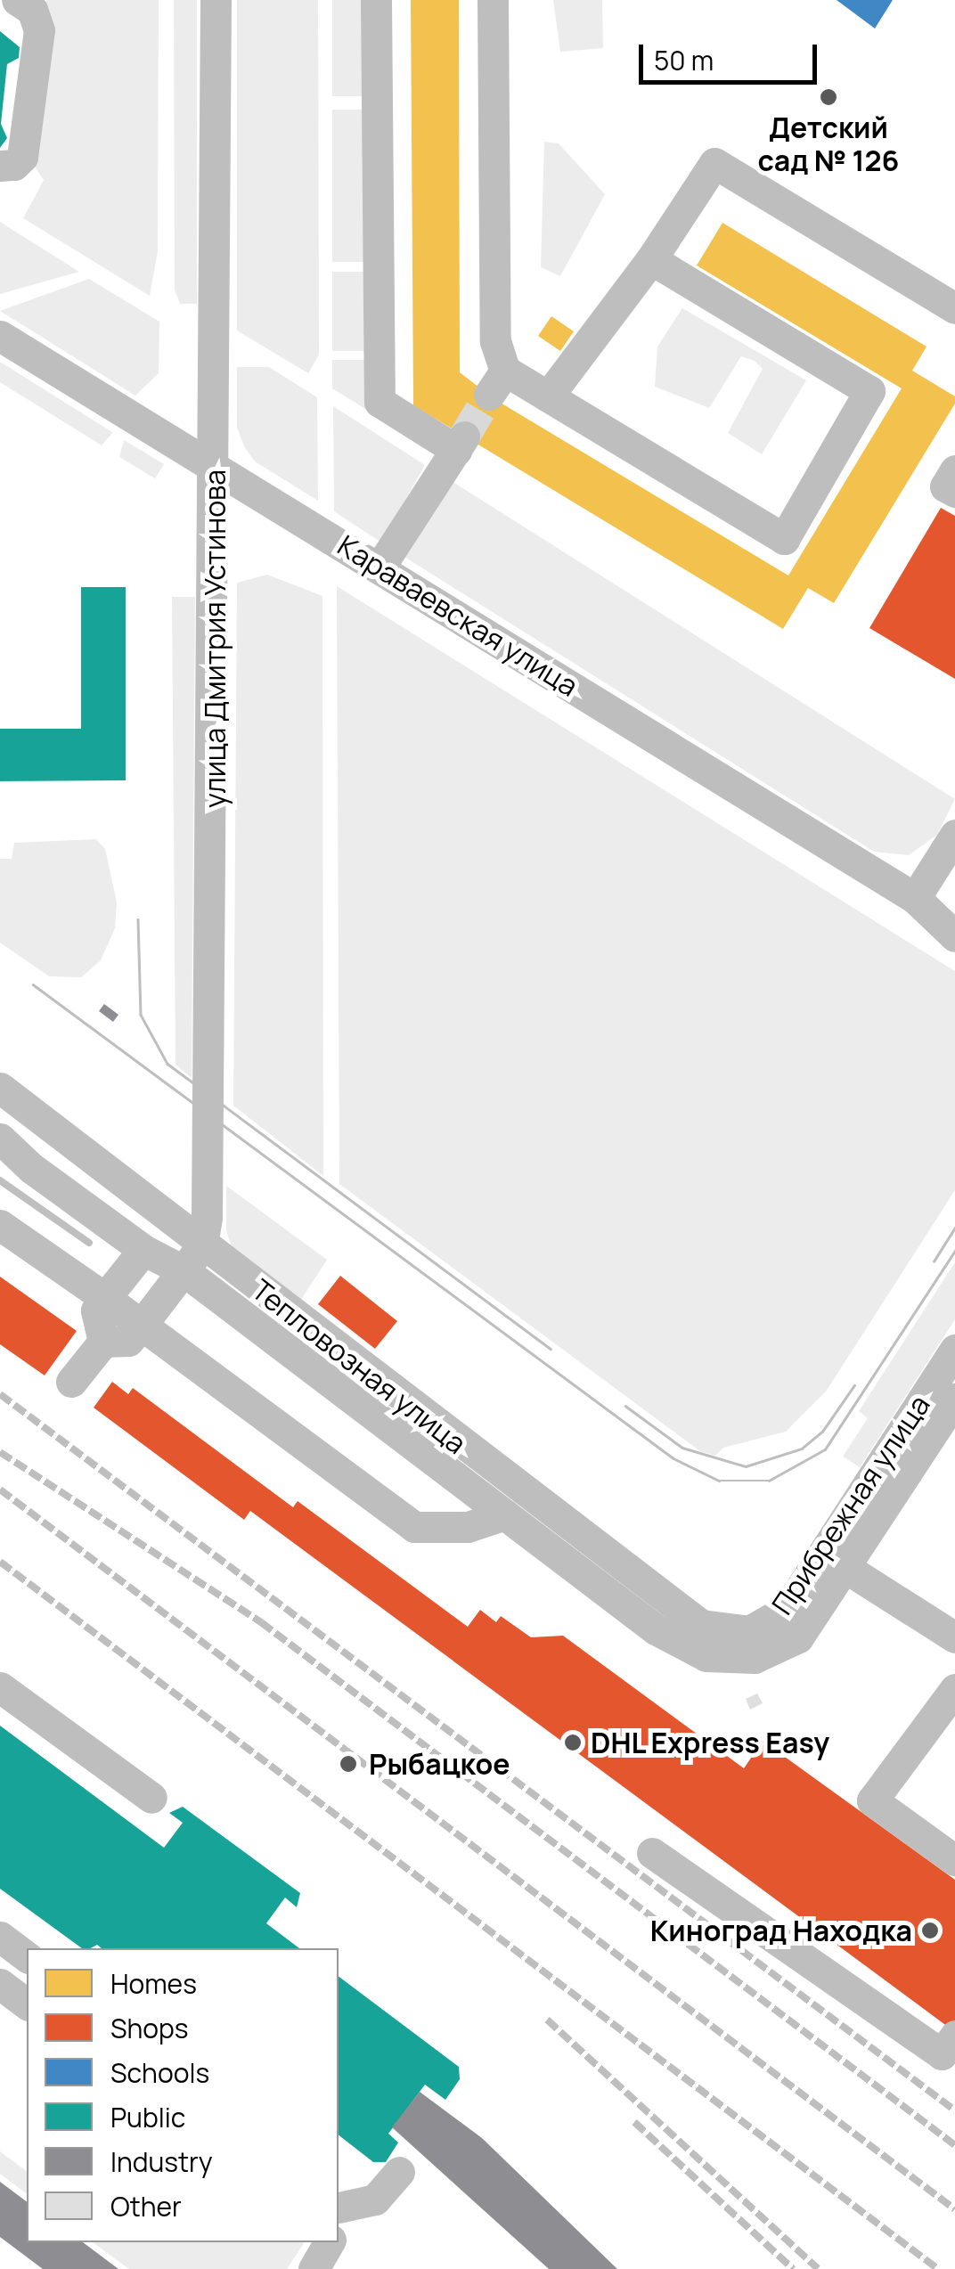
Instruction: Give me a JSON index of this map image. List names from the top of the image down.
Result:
{
  "streets": {
    "street": [
      "Караваевская улица",
      "улица Дмитрия Устинова",
      "Тепловозная улица",
      "Прибрежная улица"
    ]
  },
  "crossings": [
    ["Караваевская улица", "улица Дмитрия Устинова"],
    ["улица Дмитрия Устинова", "Тепловозная улица"],
    ["Тепловозная улица", "Прибрежная улица"]
  ],
  "places": [
    "Детский сад № 126",
    "DHL Express Easy",
    "Рыбацкое",
    "Киноград Находка"
  ],
  "legend": [
    "Homes",
    "Shops",
    "Schools",
    "Public",
    "Industry",
    "Other"
  ],
  "scale_bar": "50 m"
}
